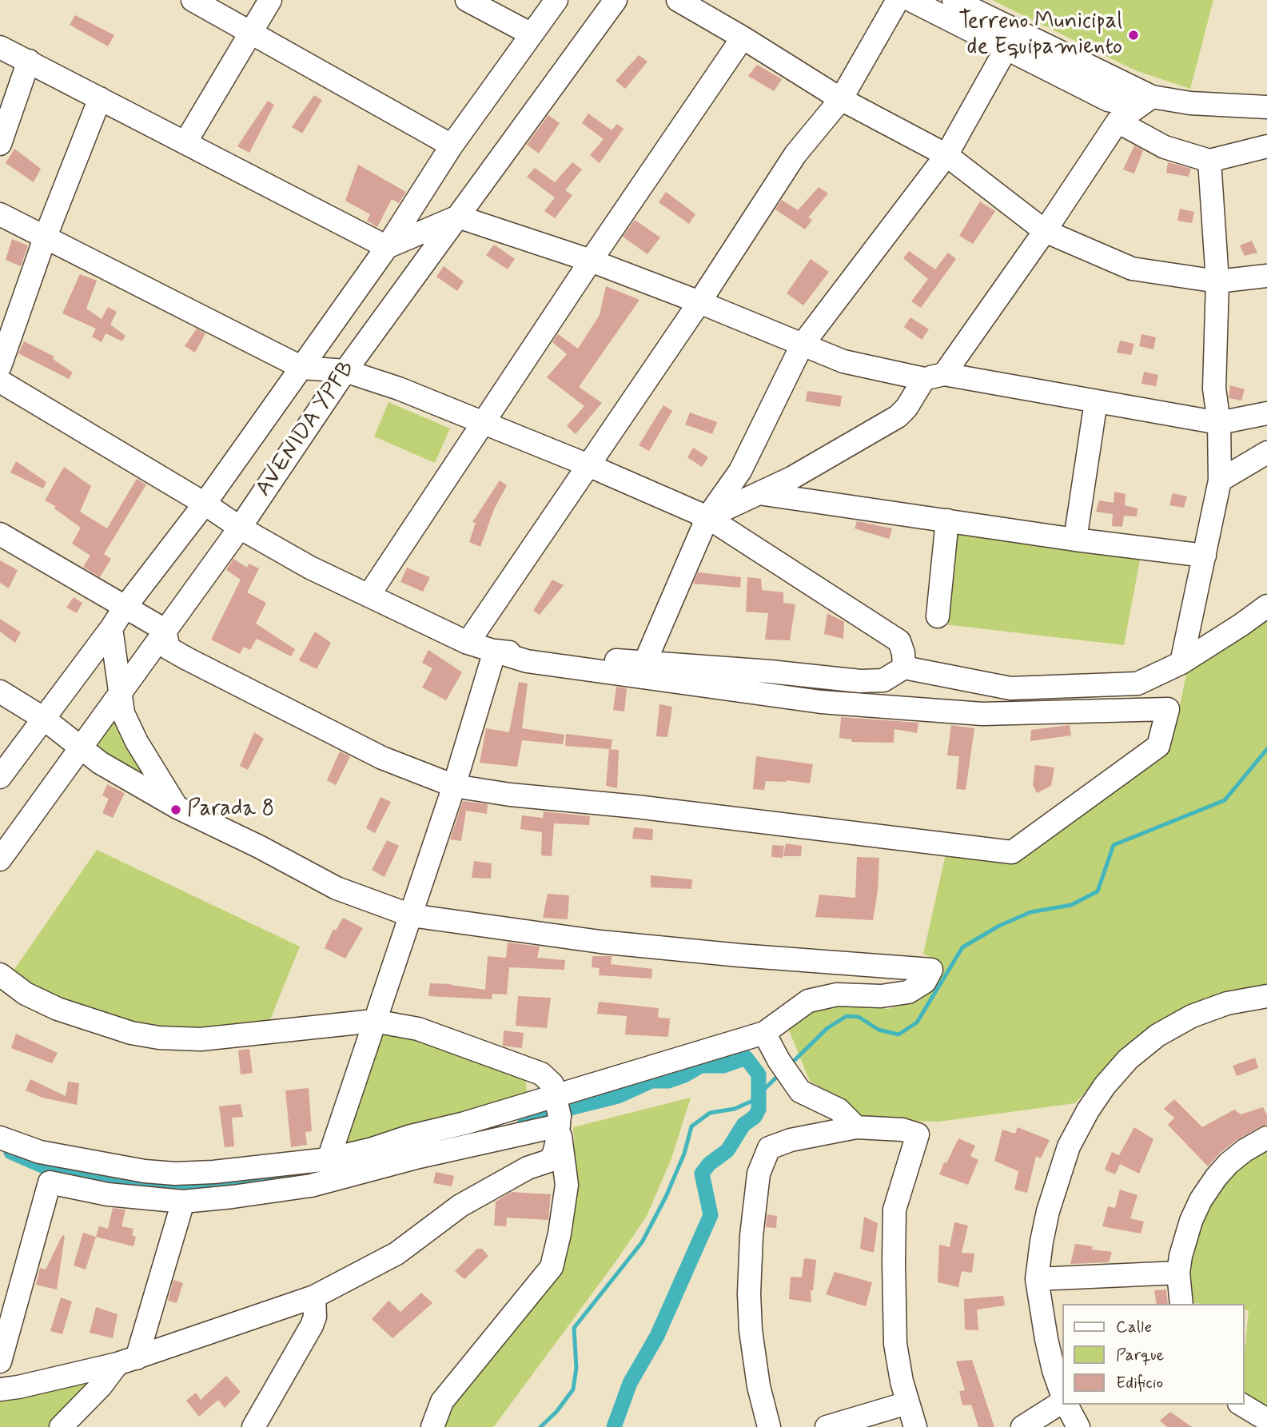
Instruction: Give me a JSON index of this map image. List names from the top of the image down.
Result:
{
  "streets": {
    "street": ["AVENIDA YPFB"]
  },
  "places": ["Terreno Municipal de Equipamiento", "Parada 8"],
  "legend": ["Calle", "Parque", "Edificio"]
}
